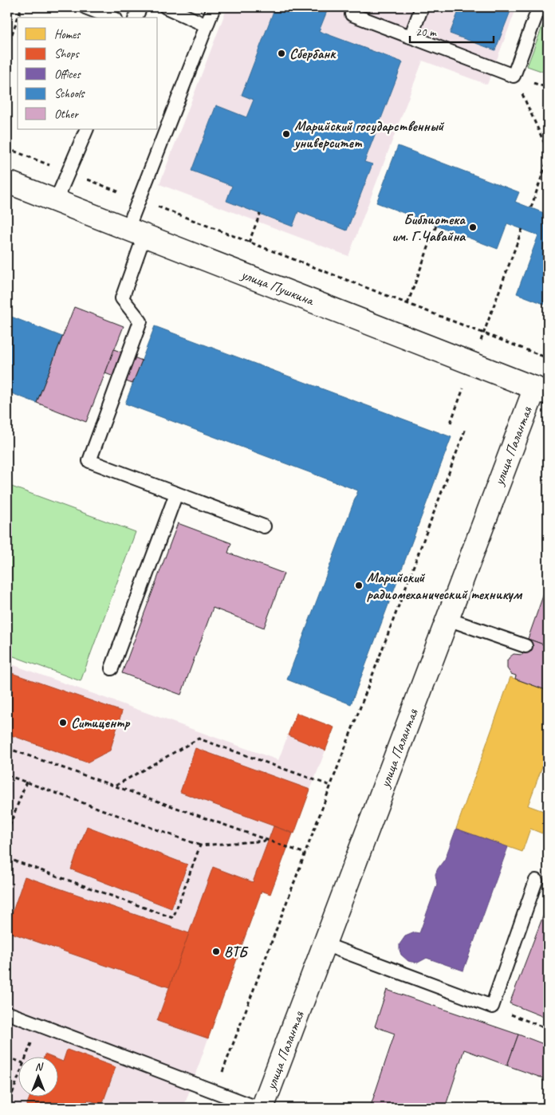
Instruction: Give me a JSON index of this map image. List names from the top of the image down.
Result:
{
  "streets": {
    "street": ["улица Пушкина", "улица Палантая"]
  },
  "crossings": [
    ["улица Пушкина", "улица Палантая"]
  ],
  "places": [
    "Сбербанк",
    "Марийский государственный университет",
    "Библиотека им. Г.Чавайна",
    "Марийский радиомеханический техникум",
    "Ситицентр",
    "ВТБ"
  ],
  "legend": [
    "Homes",
    "Shops",
    "Offices",
    "Schools",
    "Other"
  ],
  "scale_bar": "20 m",
  "north": "top"
}
